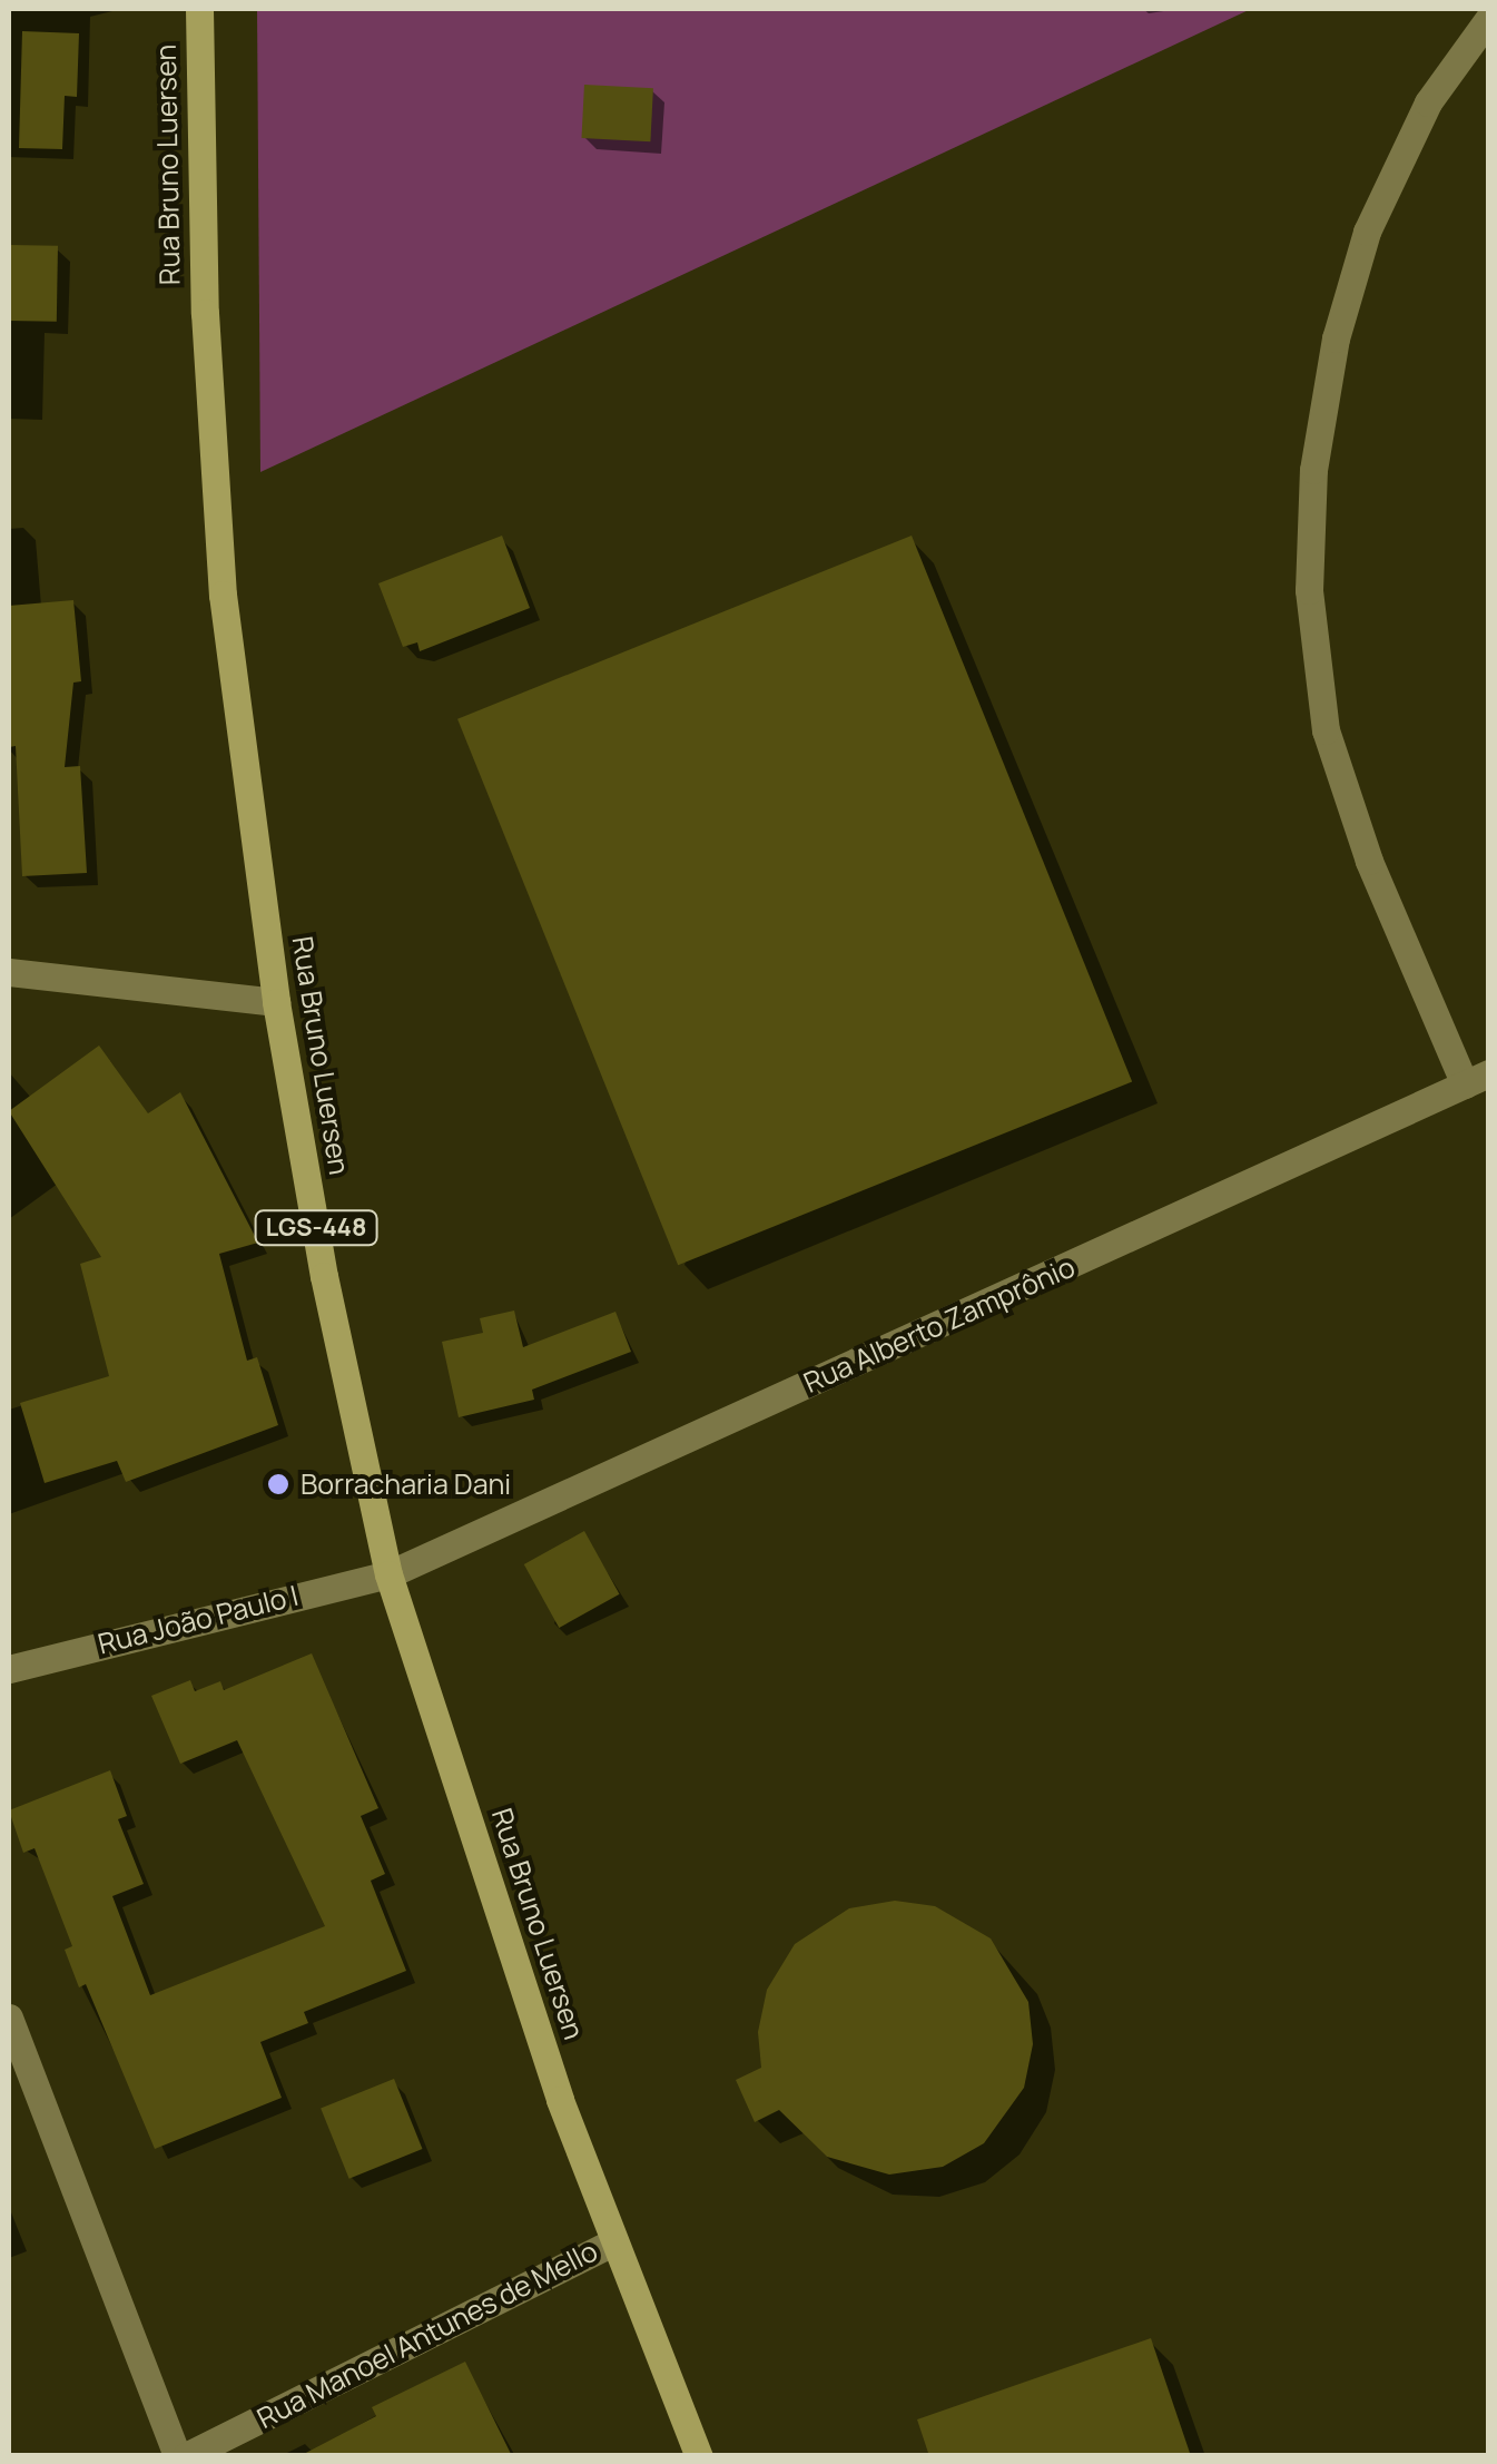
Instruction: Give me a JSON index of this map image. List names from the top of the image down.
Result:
{
  "streets": {
    "main road": ["Rua Bruno Luersen", "LGS-448"],
    "street": ["Rua Alberto Zamprônio", "Rua João Paulo I", "Rua Manoel Antunes de Mello"]
  },
  "crossings": [
    ["Rua Bruno Luersen", "Rua Alberto Zamprônio"],
    ["Rua Bruno Luersen", "Rua João Paulo I"],
    ["Rua Bruno Luersen", "Rua Manoel Antunes de Mello"],
    ["Rua Alberto Zamprônio", "Rua João Paulo I"]
  ],
  "places": ["Borracharia Dani"]
}
